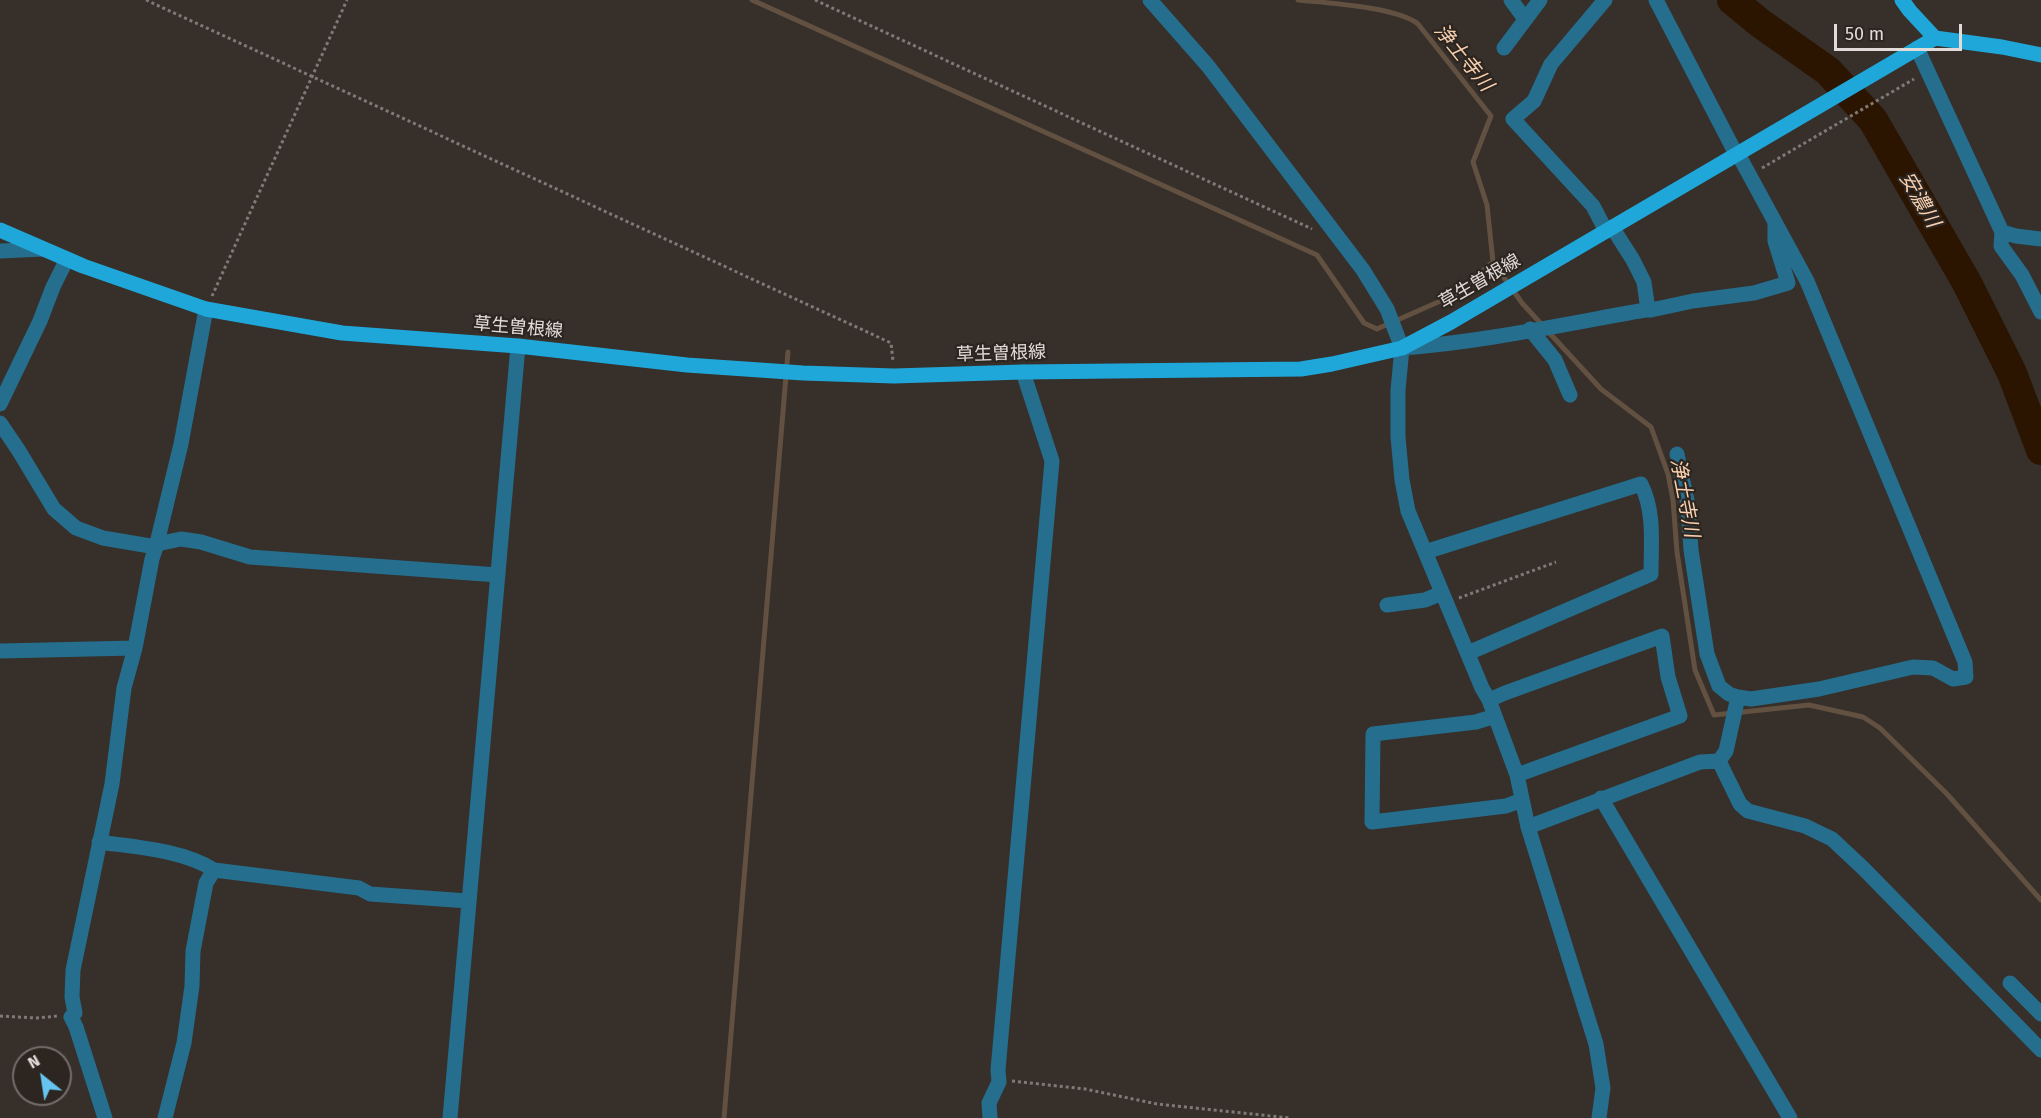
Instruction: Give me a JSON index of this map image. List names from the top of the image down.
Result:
{
  "streets": {
    "main road": ["草生曽根線"]
  },
  "water": ["浄土寺川", "安濃川"],
  "scale_bar": "50 m",
  "north": "top left"
}
